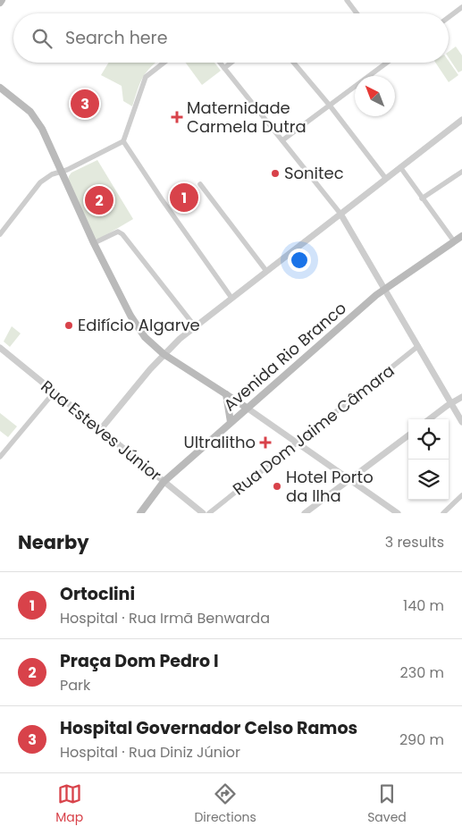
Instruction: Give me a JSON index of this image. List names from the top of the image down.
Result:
{
  "streets": {
    "main road": ["Avenida Rio Branco"],
    "street": ["Rua Dom Jaime Câmara", "Rua Esteves Júnior"]
  },
  "crossings": [
    ["Avenida Rio Branco", "Rua Esteves Júnior"]
  ],
  "places": {
    "health": ["Maternidade Carmela Dutra", "Ultralitho"],
    "other": ["Sonitec", "Edifício Algarve", "Hotel Porto da Ilha"]
  },
  "north": "top left",
  "page": {
    "search": "Search here",
    "pins": ["3", "1", "2"],
    "heading": ["Nearby", "3 results"],
    "list": [
      {
        "mark": "1",
        "name": "Ortoclini",
        "note": "Hospital · Rua Irmã Benwarda",
        "value": "140 m"
      },
      {
        "mark": "2",
        "name": "Praça Dom Pedro I",
        "note": "Park",
        "value": "230 m"
      },
      {
        "mark": "3",
        "name": "Hospital Governador Celso Ramos",
        "note": "Hospital · Rua Diniz Júnior",
        "value": "290 m"
      }
    ],
    "nav": ["Map", "Directions", "Saved"]
  }
}
